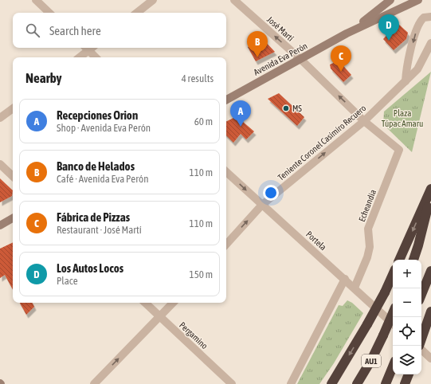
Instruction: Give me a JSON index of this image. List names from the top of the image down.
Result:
{
  "streets": {
    "highway": ["AU1"],
    "main road": ["Avenida Eva Perón"],
    "street": [
      "José Martí",
      "Teniente Coronel Casimiro Recuero",
      "Echeandia",
      "Portela",
      "Pergamino"
    ]
  },
  "crossings": [
    ["José Martí", "Avenida Eva Perón"],
    ["José Martí", "Teniente Coronel Casimiro Recuero"],
    ["José Martí", "Echeandia"],
    ["Teniente Coronel Casimiro Recuero", "Portela"],
    ["Echeandia", "Portela"]
  ],
  "one_way": ["José Martí", "Teniente Coronel Casimiro Recuero"],
  "parks": ["Plaza Túpac Amaru"],
  "places": ["MS"],
  "page": {
    "search": "Search here",
    "pins": [
      "D",
      "B",
      "C",
      "A"
    ],
    "heading": ["Nearby", "4 results"],
    "list": [
      {
        "mark": "A",
        "name": "Recepciones Orion",
        "note": "Shop · Avenida Eva Perón",
        "value": "60 m"
      },
      {
        "mark": "B",
        "name": "Banco de Helados",
        "note": "Café · Avenida Eva Perón",
        "value": "110 m"
      },
      {
        "mark": "C",
        "name": "Fábrica de Pizzas",
        "note": "Restaurant · José Martí",
        "value": "110 m"
      },
      {
        "mark": "D",
        "name": "Los Autos Locos",
        "note": "Place",
        "value": "150 m"
      }
    ],
    "map_buttons": ["+", "−"]
  }
}
